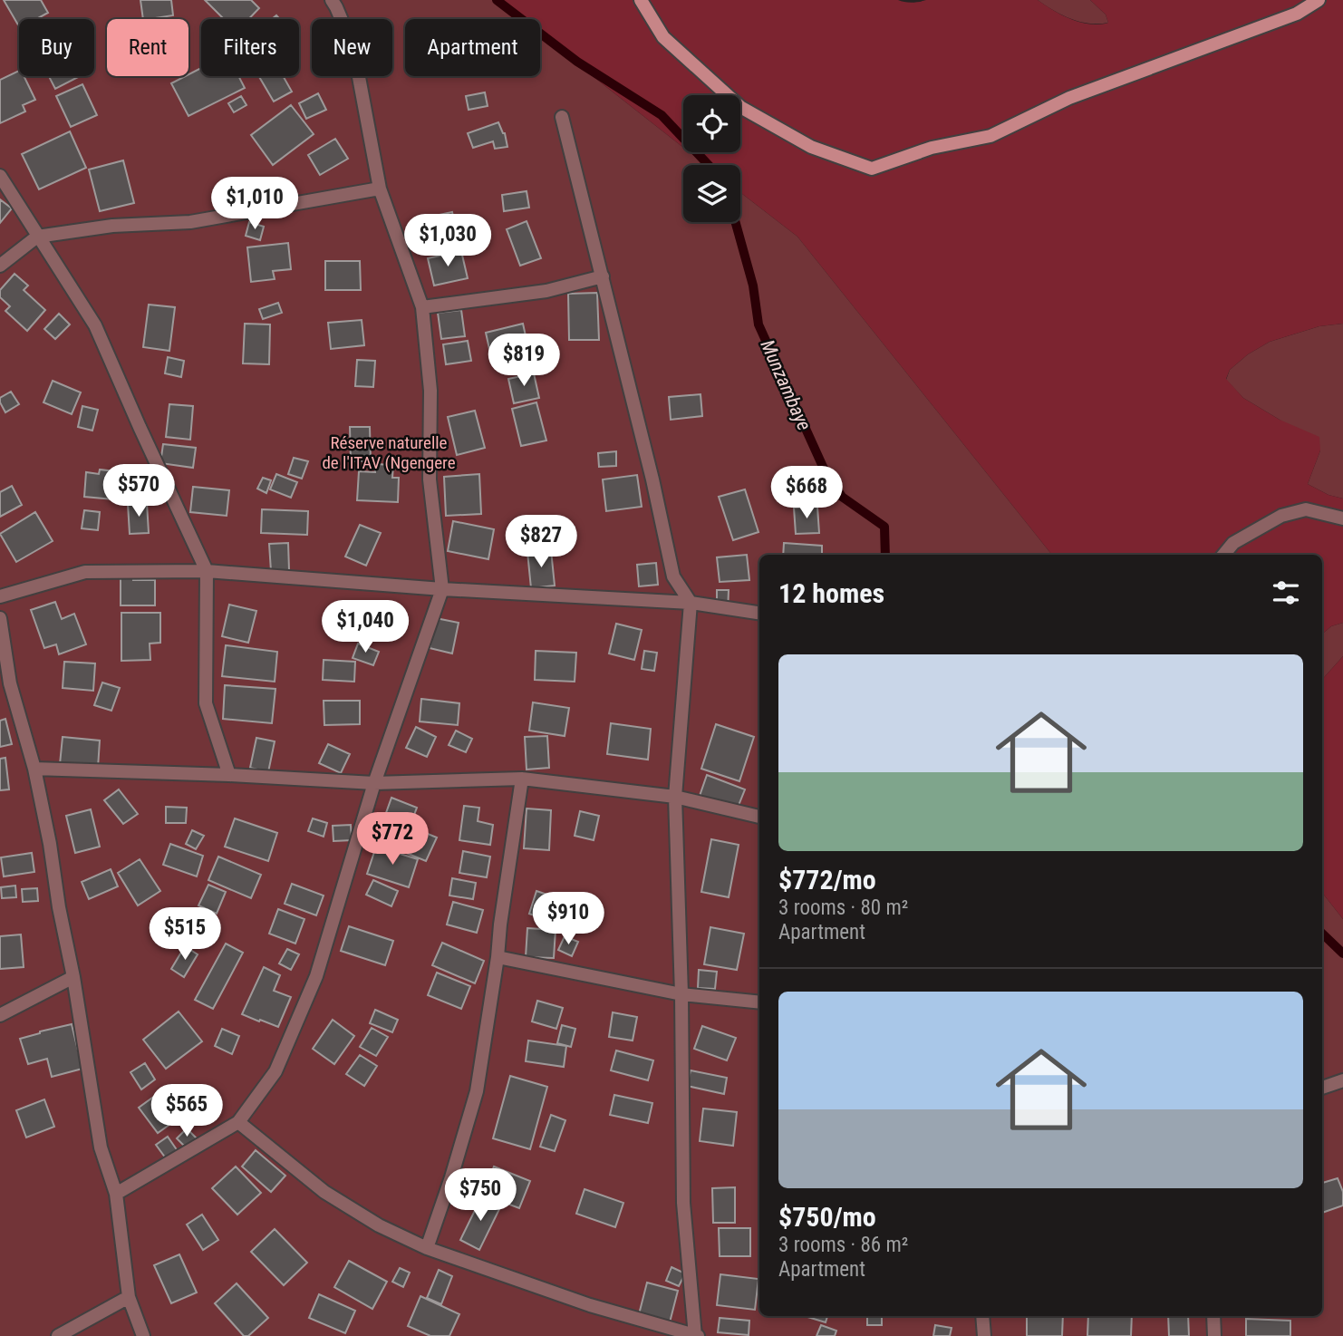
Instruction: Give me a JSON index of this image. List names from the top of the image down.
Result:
{
  "water": ["Munzambaye"],
  "parks": ["Réserve naturelle de l'ITAV (Ngengere"],
  "page": {
    "chip": [
      "Buy",
      "Rent",
      "Filters",
      "New",
      "Apartment"
    ],
    "price": [
      "$1,010",
      "$1,030",
      "$819",
      "$570",
      "$668",
      "$827",
      "$1,040",
      "$772",
      "$910",
      "$515",
      "$565",
      "$750"
    ],
    "heading": "12 homes",
    "list": [
      {
        "name": "$772/mo",
        "note": "3 rooms · 80 m² · Apartment"
      },
      {
        "name": "$750/mo",
        "note": "3 rooms · 86 m² · Apartment"
      }
    ]
  }
}
